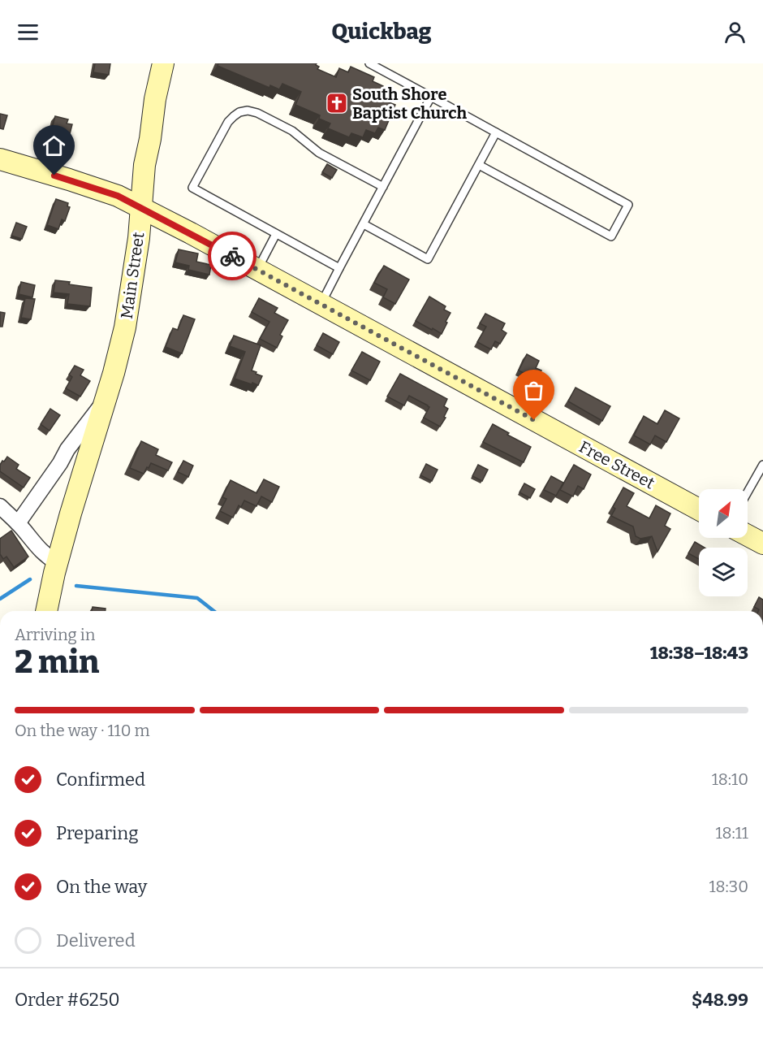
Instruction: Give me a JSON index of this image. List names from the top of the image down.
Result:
{
  "streets": {
    "main road": ["Main Street", "Free Street"]
  },
  "crossings": [
    ["Main Street", "Free Street"]
  ],
  "places": {
    "church": ["South Shore Baptist Church"]
  },
  "north": "top right",
  "page": {
    "header": "Quickbag",
    "heading": ["2 min", "Arriving in", "18:38–18:43"],
    "panel": ["Order #6250", "$48.99"],
    "bar": "On the way · 110 m",
    "list": [
      ["Confirmed", "18:10"],
      ["Preparing", "18:11"],
      ["On the way", "18:30"],
      "Delivered"
    ]
  }
}
